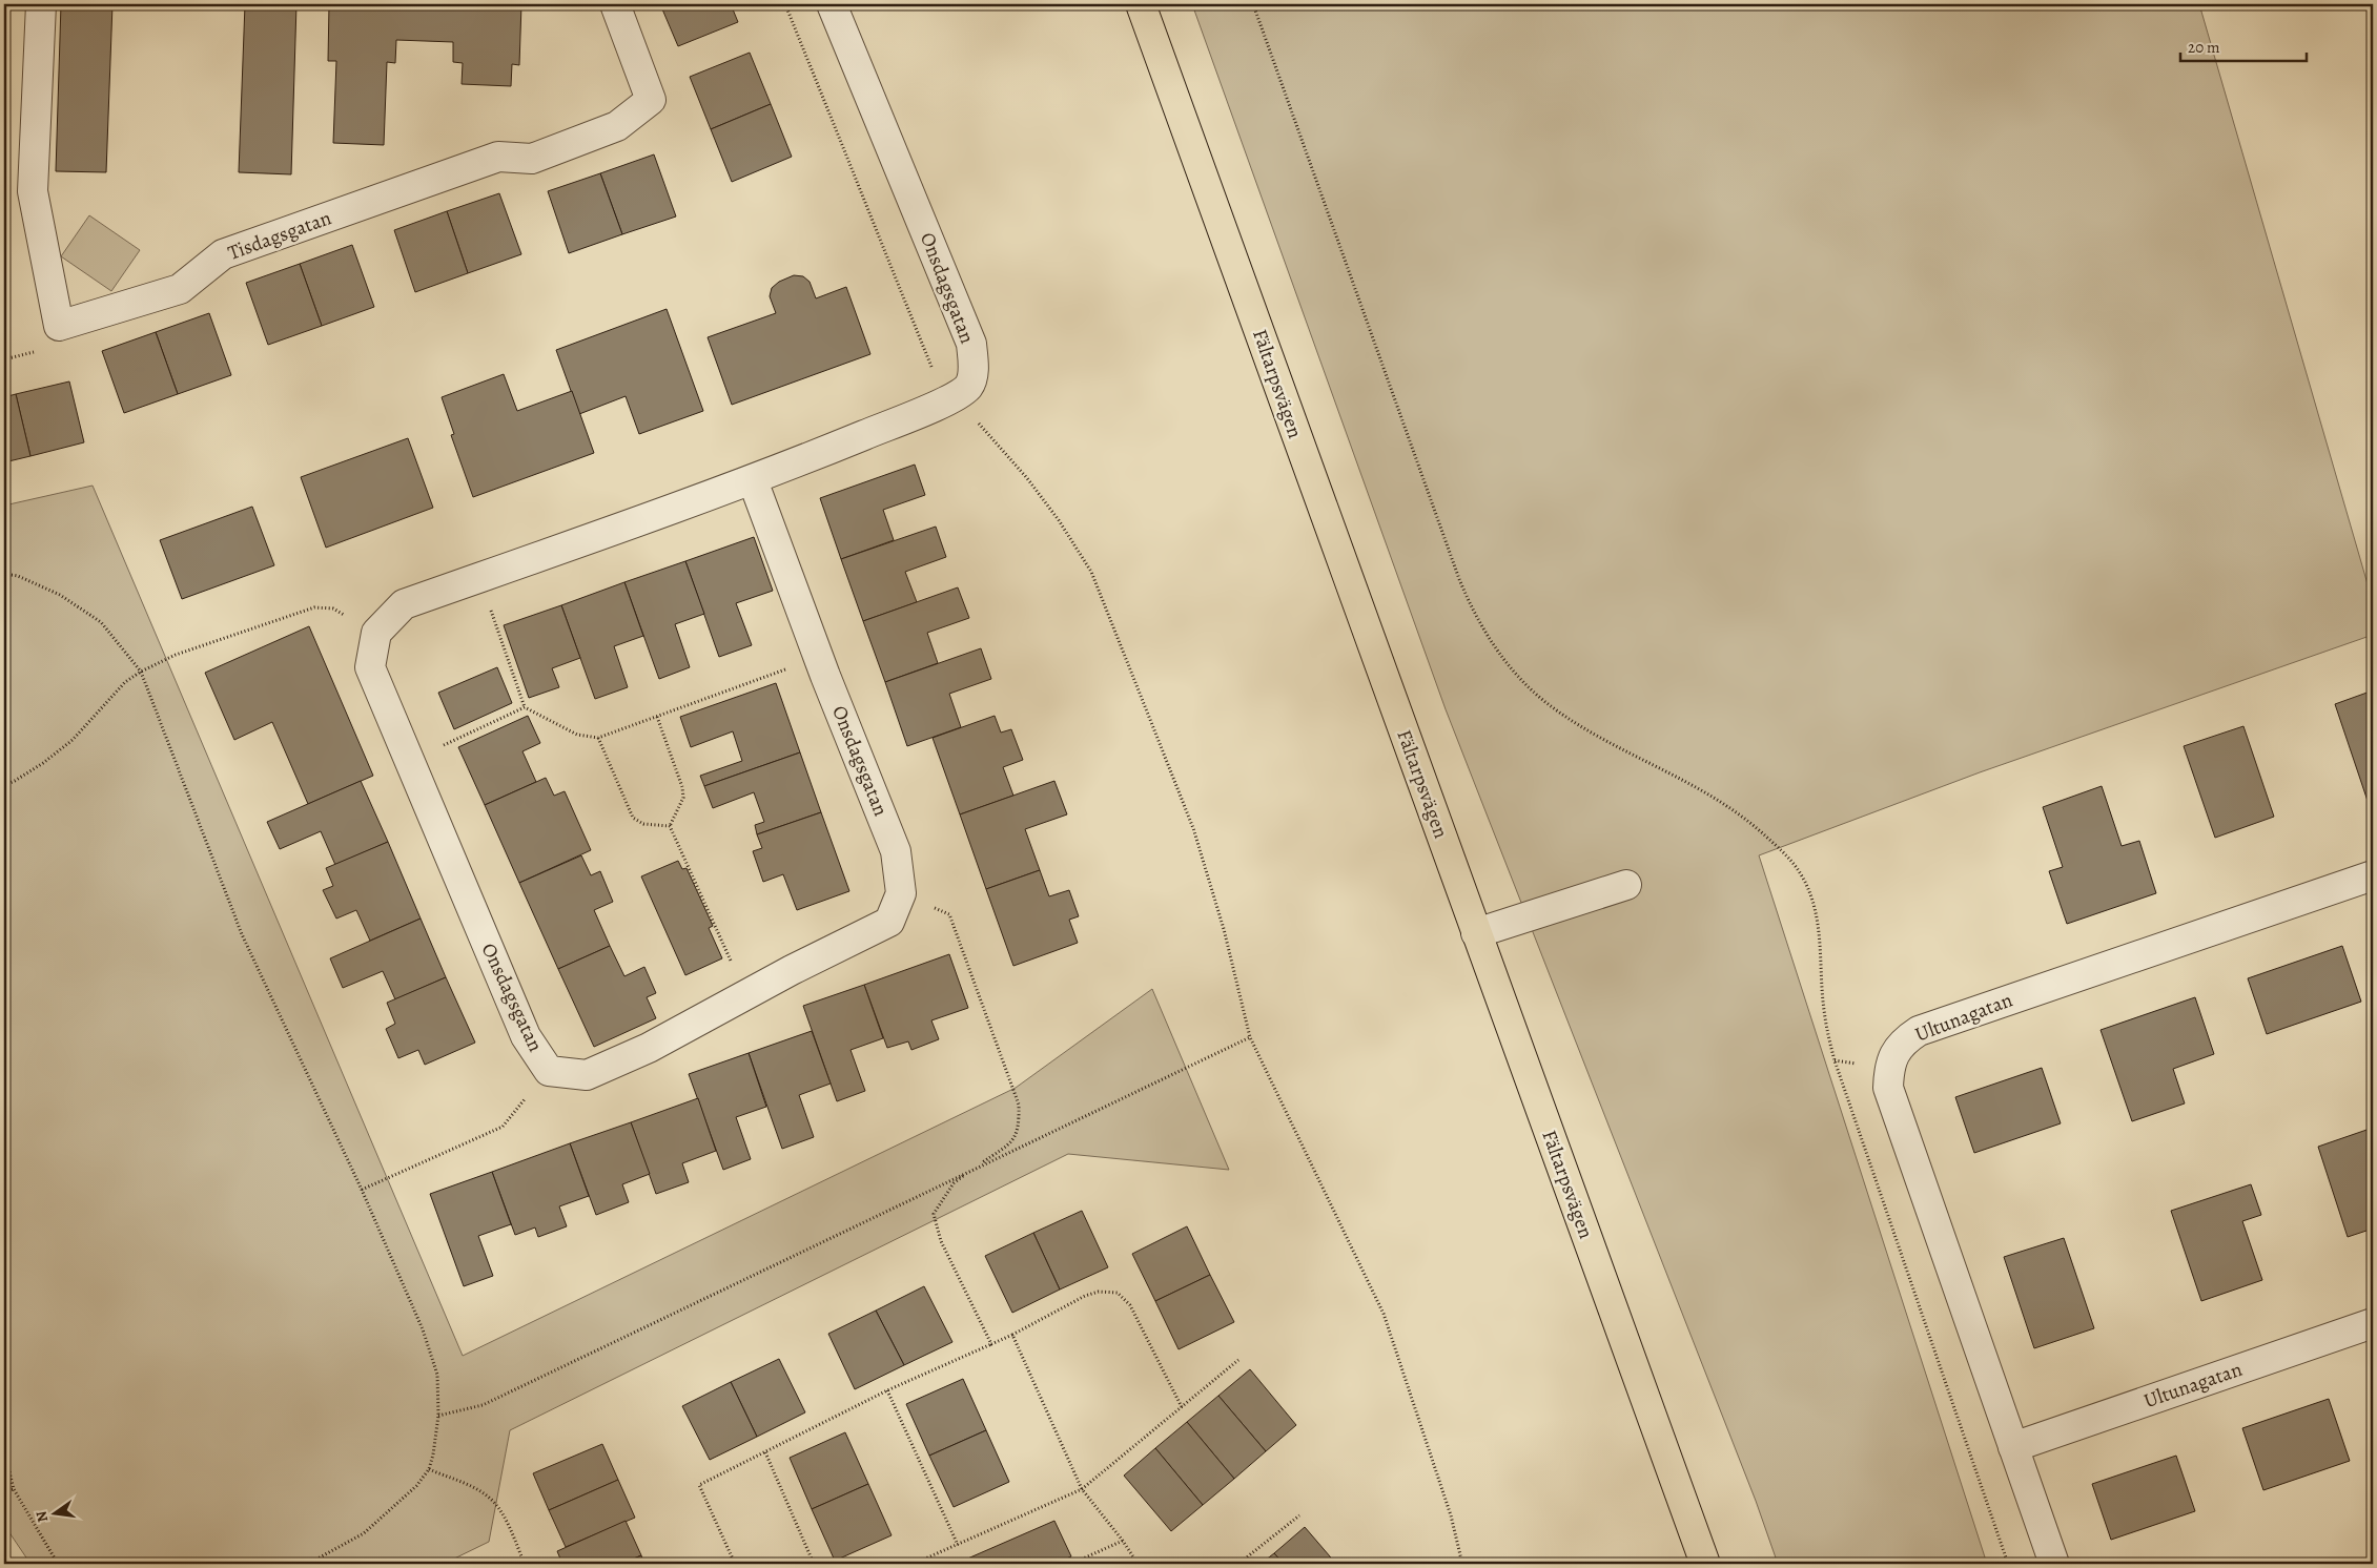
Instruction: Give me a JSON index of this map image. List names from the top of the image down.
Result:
{
  "streets": {
    "main road": ["Fältarpsvägen"],
    "street": ["Tisdagsgatan", "Onsdagsgatan", "Ultunagatan"]
  },
  "scale_bar": "20 m",
  "north": "left"
}
